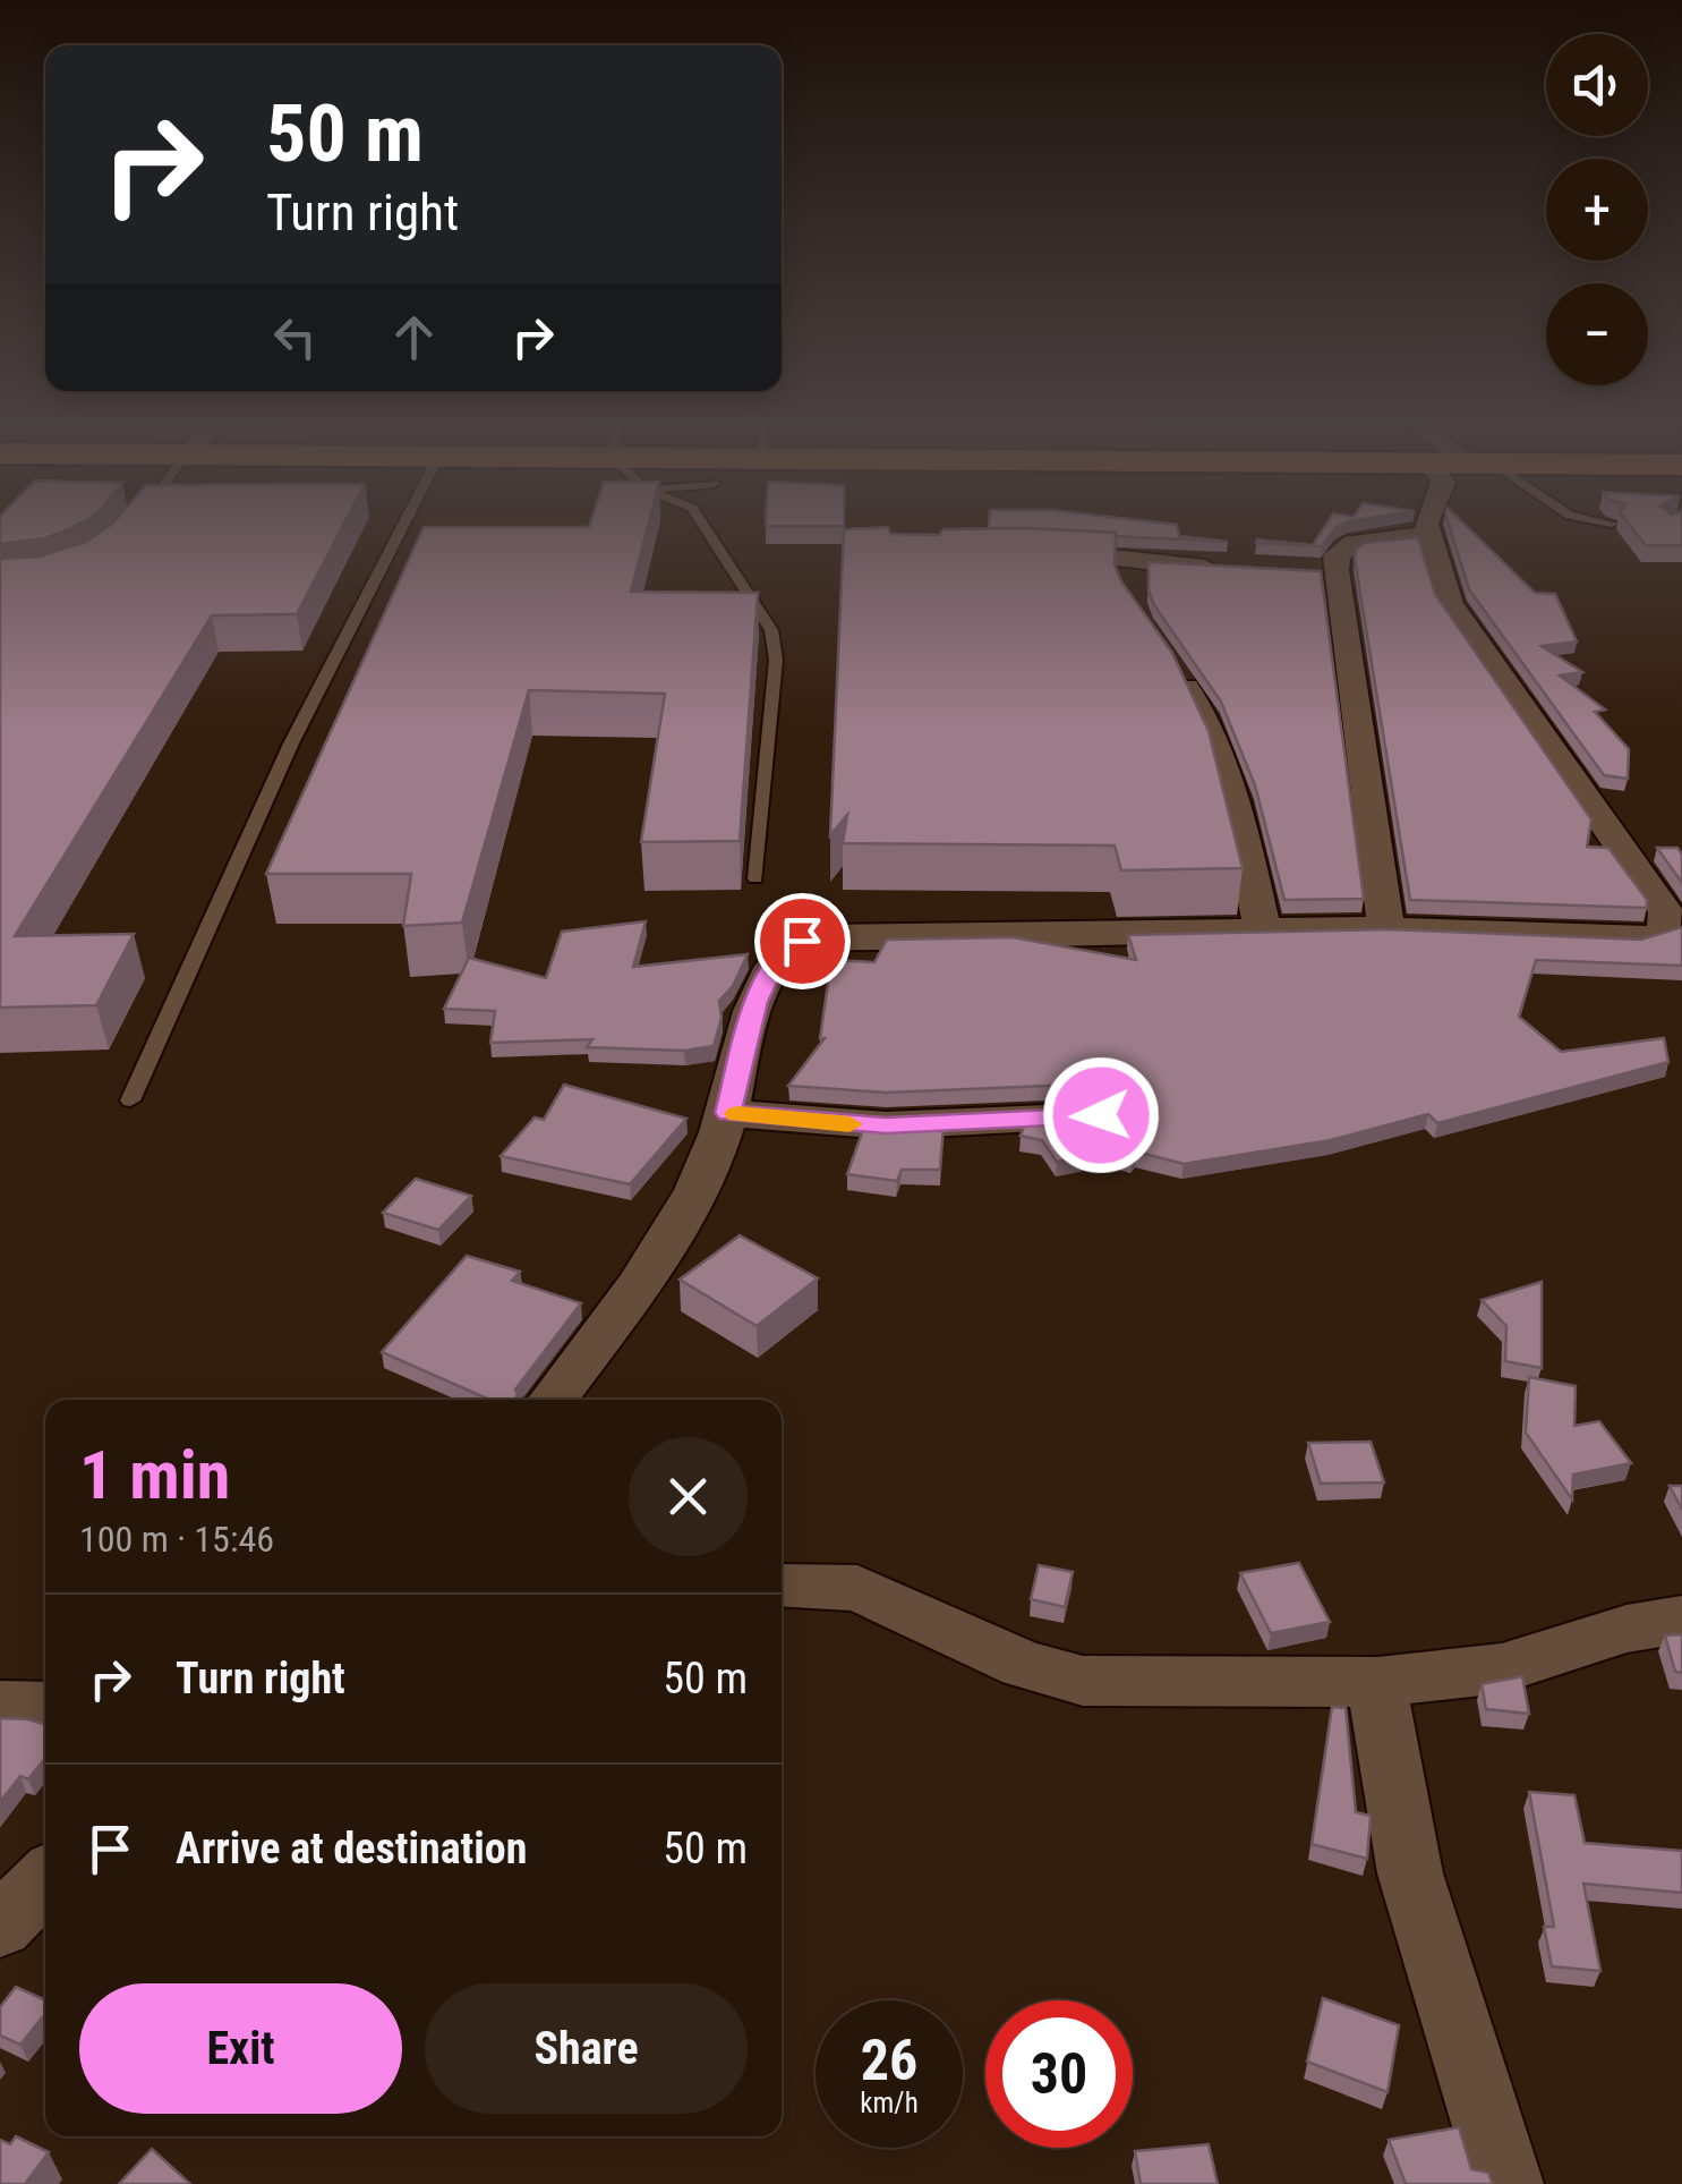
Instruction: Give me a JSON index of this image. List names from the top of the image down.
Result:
{
  "page": {
    "map_buttons": ["+", "−"],
    "turn": ["50 m", "Turn right"],
    "heading": ["1 min", "100 m · 15:46"],
    "list": [
      {
        "name": "Turn right",
        "value": "50 m"
      },
      {
        "name": "Arrive at destination",
        "value": "50 m"
      }
    ],
    "buttons": ["Exit", "Share"],
    "speed": "26 km/h",
    "limit": "30"
  }
}
